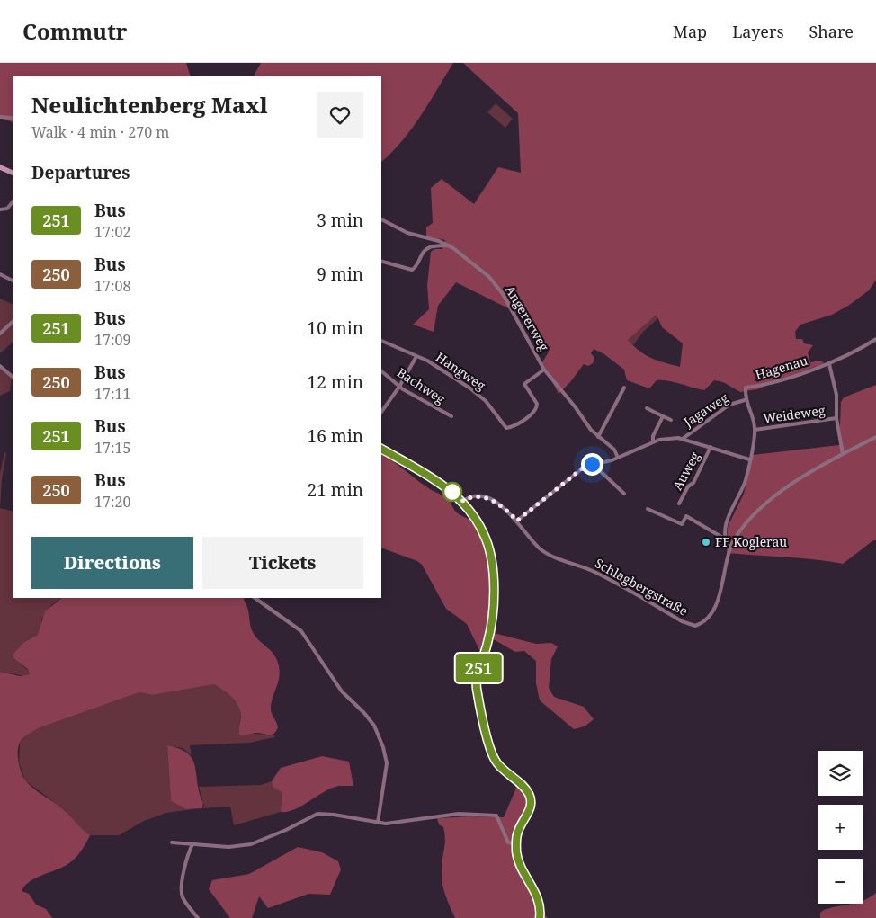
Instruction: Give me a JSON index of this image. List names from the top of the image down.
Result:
{
  "streets": {
    "street": [
      "Angererweg",
      "Hagenau",
      "Hangweg",
      "Bachweg",
      "Jagaweg",
      "Weideweg",
      "Auweg",
      "Schlagbergstraße"
    ]
  },
  "crossings": [
    ["Angererweg", "Hangweg"],
    ["Angererweg", "Jagaweg"],
    ["Hagenau", "Jagaweg"],
    ["Hagenau", "Weideweg"],
    ["Jagaweg", "Auweg"],
    ["Weideweg", "Schlagbergstraße"]
  ],
  "places": ["FF Koglerau"],
  "lines": ["bus line 251"],
  "page": {
    "header": "Commutr",
    "nav": ["Map", "Layers", "Share"],
    "on_map": "251",
    "heading": [
      ["Neulichtenberg Maxl", "Walk · 4 min · 270 m"],
      "Departures"
    ],
    "list": [
      {
        "mark": "251",
        "name": "Bus",
        "note": "17:02",
        "value": "3 min"
      },
      {
        "mark": "250",
        "name": "Bus",
        "note": "17:08",
        "value": "9 min"
      },
      {
        "mark": "251",
        "name": "Bus",
        "note": "17:09",
        "value": "10 min"
      },
      {
        "mark": "250",
        "name": "Bus",
        "note": "17:11",
        "value": "12 min"
      },
      {
        "mark": "251",
        "name": "Bus",
        "note": "17:15",
        "value": "16 min"
      },
      {
        "mark": "250",
        "name": "Bus",
        "note": "17:20",
        "value": "21 min"
      }
    ],
    "buttons": ["Directions", "Tickets"],
    "map_buttons": ["+", "−"]
  }
}
